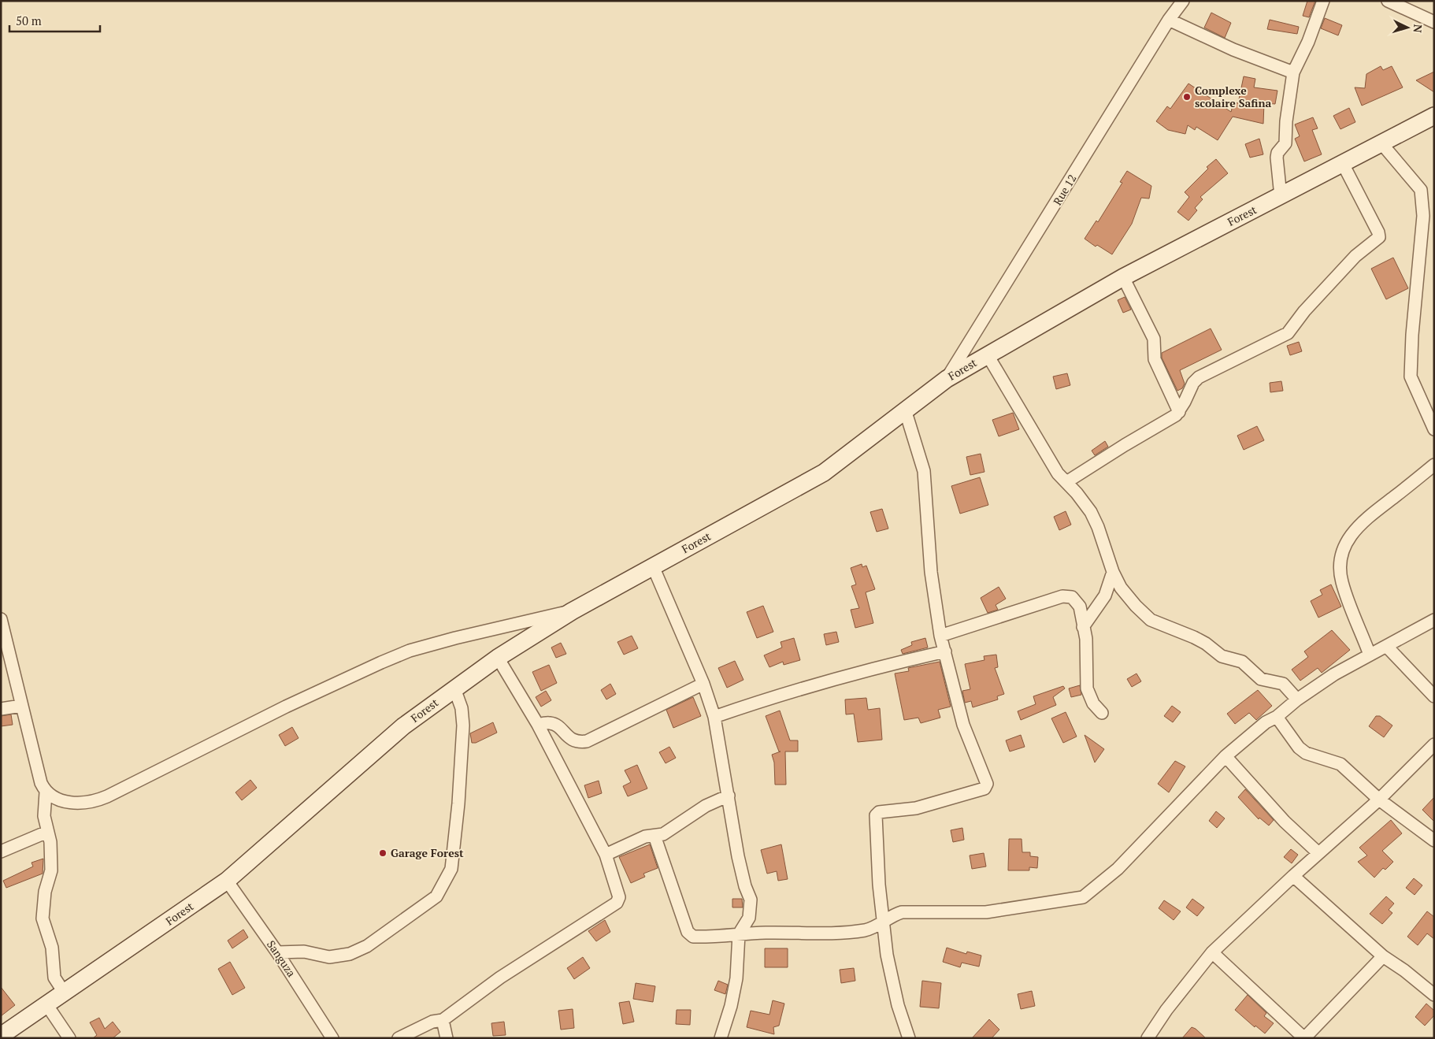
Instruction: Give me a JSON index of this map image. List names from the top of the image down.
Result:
{
  "streets": {
    "street": ["Rue 12", "Forest", "Sanguza"]
  },
  "crossings": [
    ["Rue 12", "Forest"],
    ["Forest", "Sanguza"]
  ],
  "places": ["Complexe scolaire Safina", "Garage Forest"],
  "scale_bar": "50 m",
  "north": "right"
}
